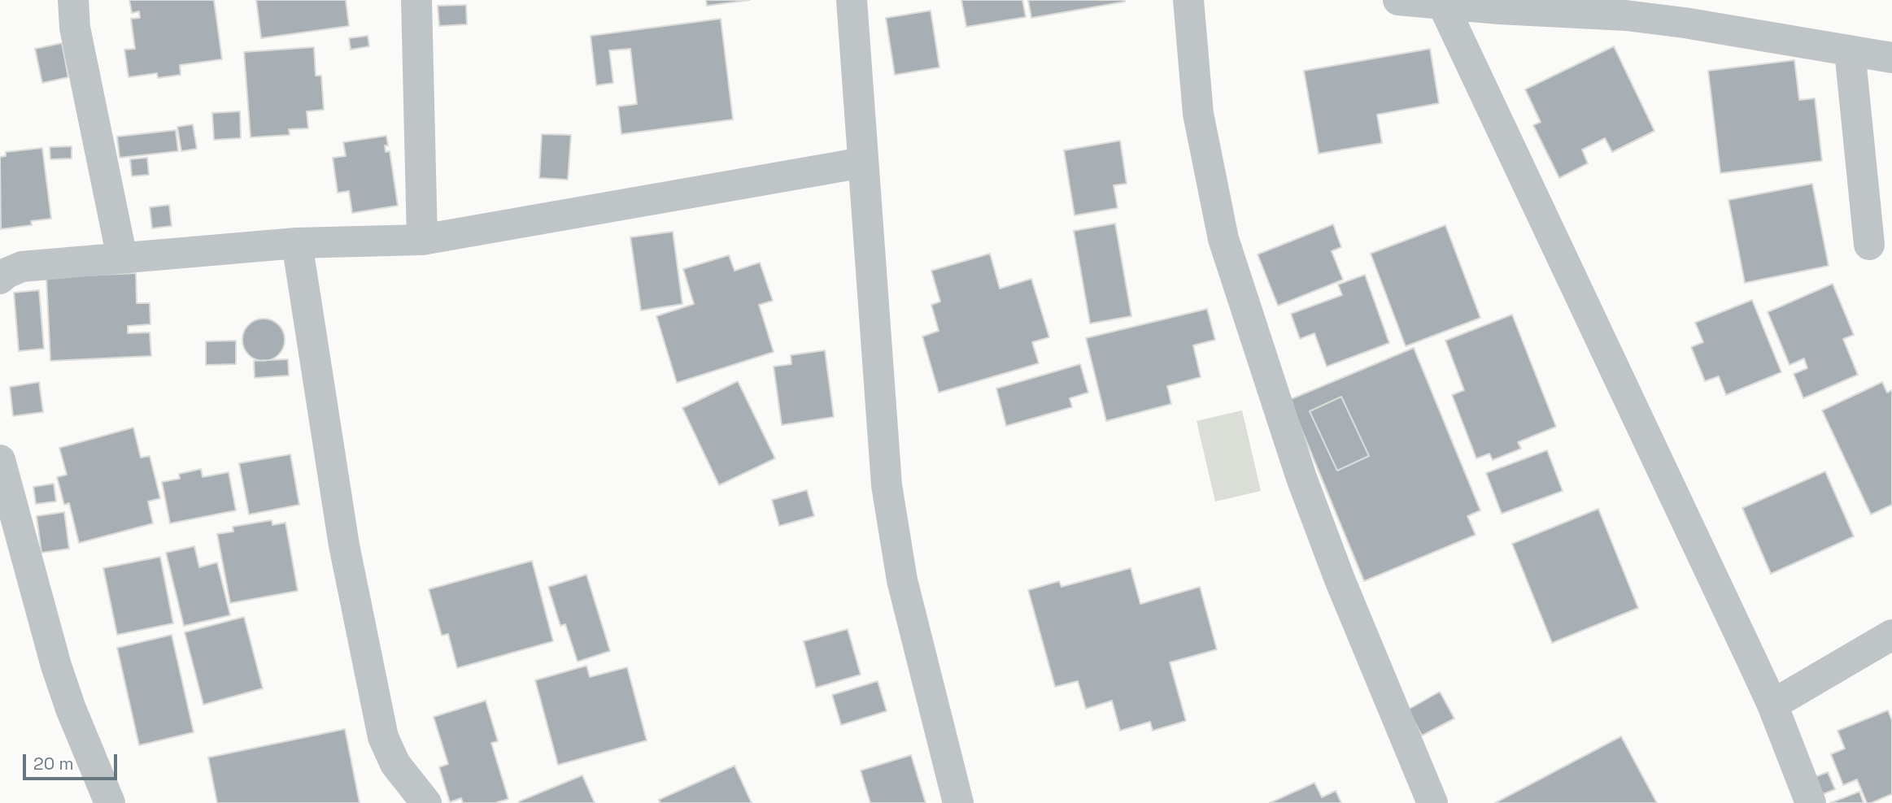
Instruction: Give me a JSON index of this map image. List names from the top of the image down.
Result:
{
  "scale_bar": "20 m"
}
